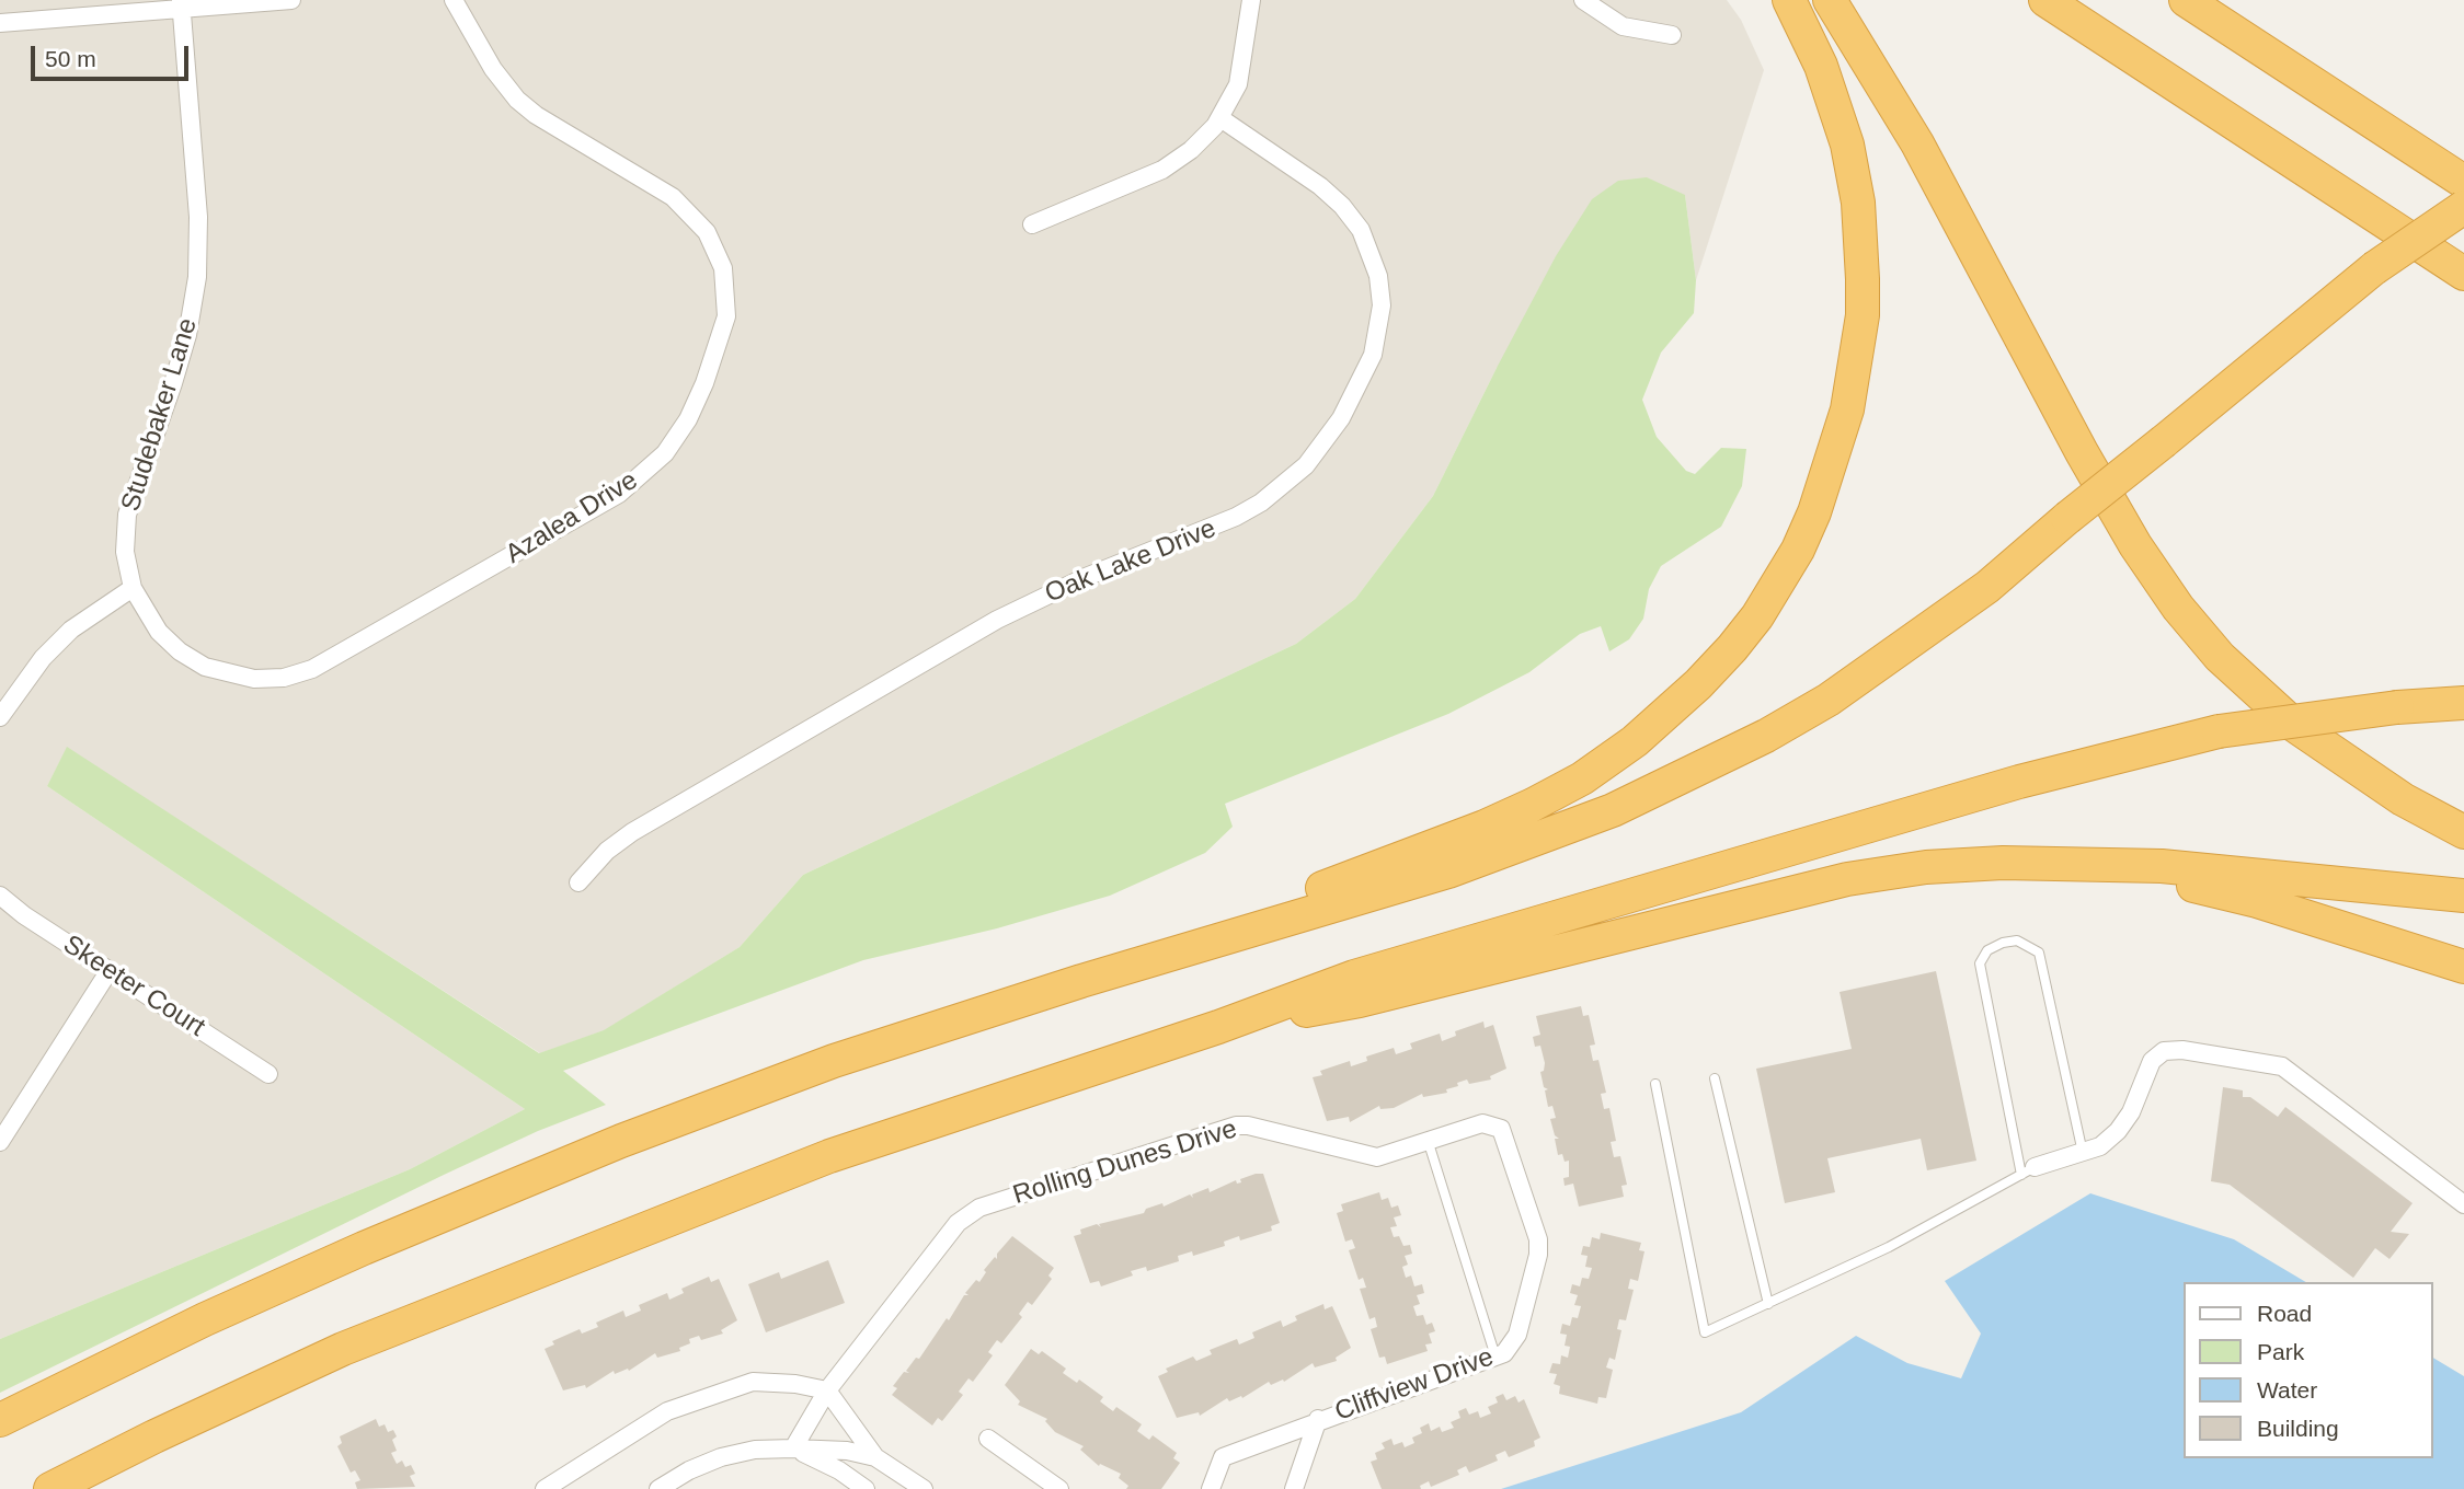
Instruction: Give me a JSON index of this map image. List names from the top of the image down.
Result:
{
  "streets": {
    "street": [
      "Studebaker Lane",
      "Azalea Drive",
      "Oak Lake Drive",
      "Skeeter Court",
      "Rolling Dunes Drive",
      "Cliffview Drive"
    ]
  },
  "crossings": [
    ["Studebaker Lane", "Azalea Drive"],
    ["Rolling Dunes Drive", "Cliffview Drive"]
  ],
  "legend": [
    "Road",
    "Park",
    "Water",
    "Building"
  ],
  "scale_bar": "50 m"
}
